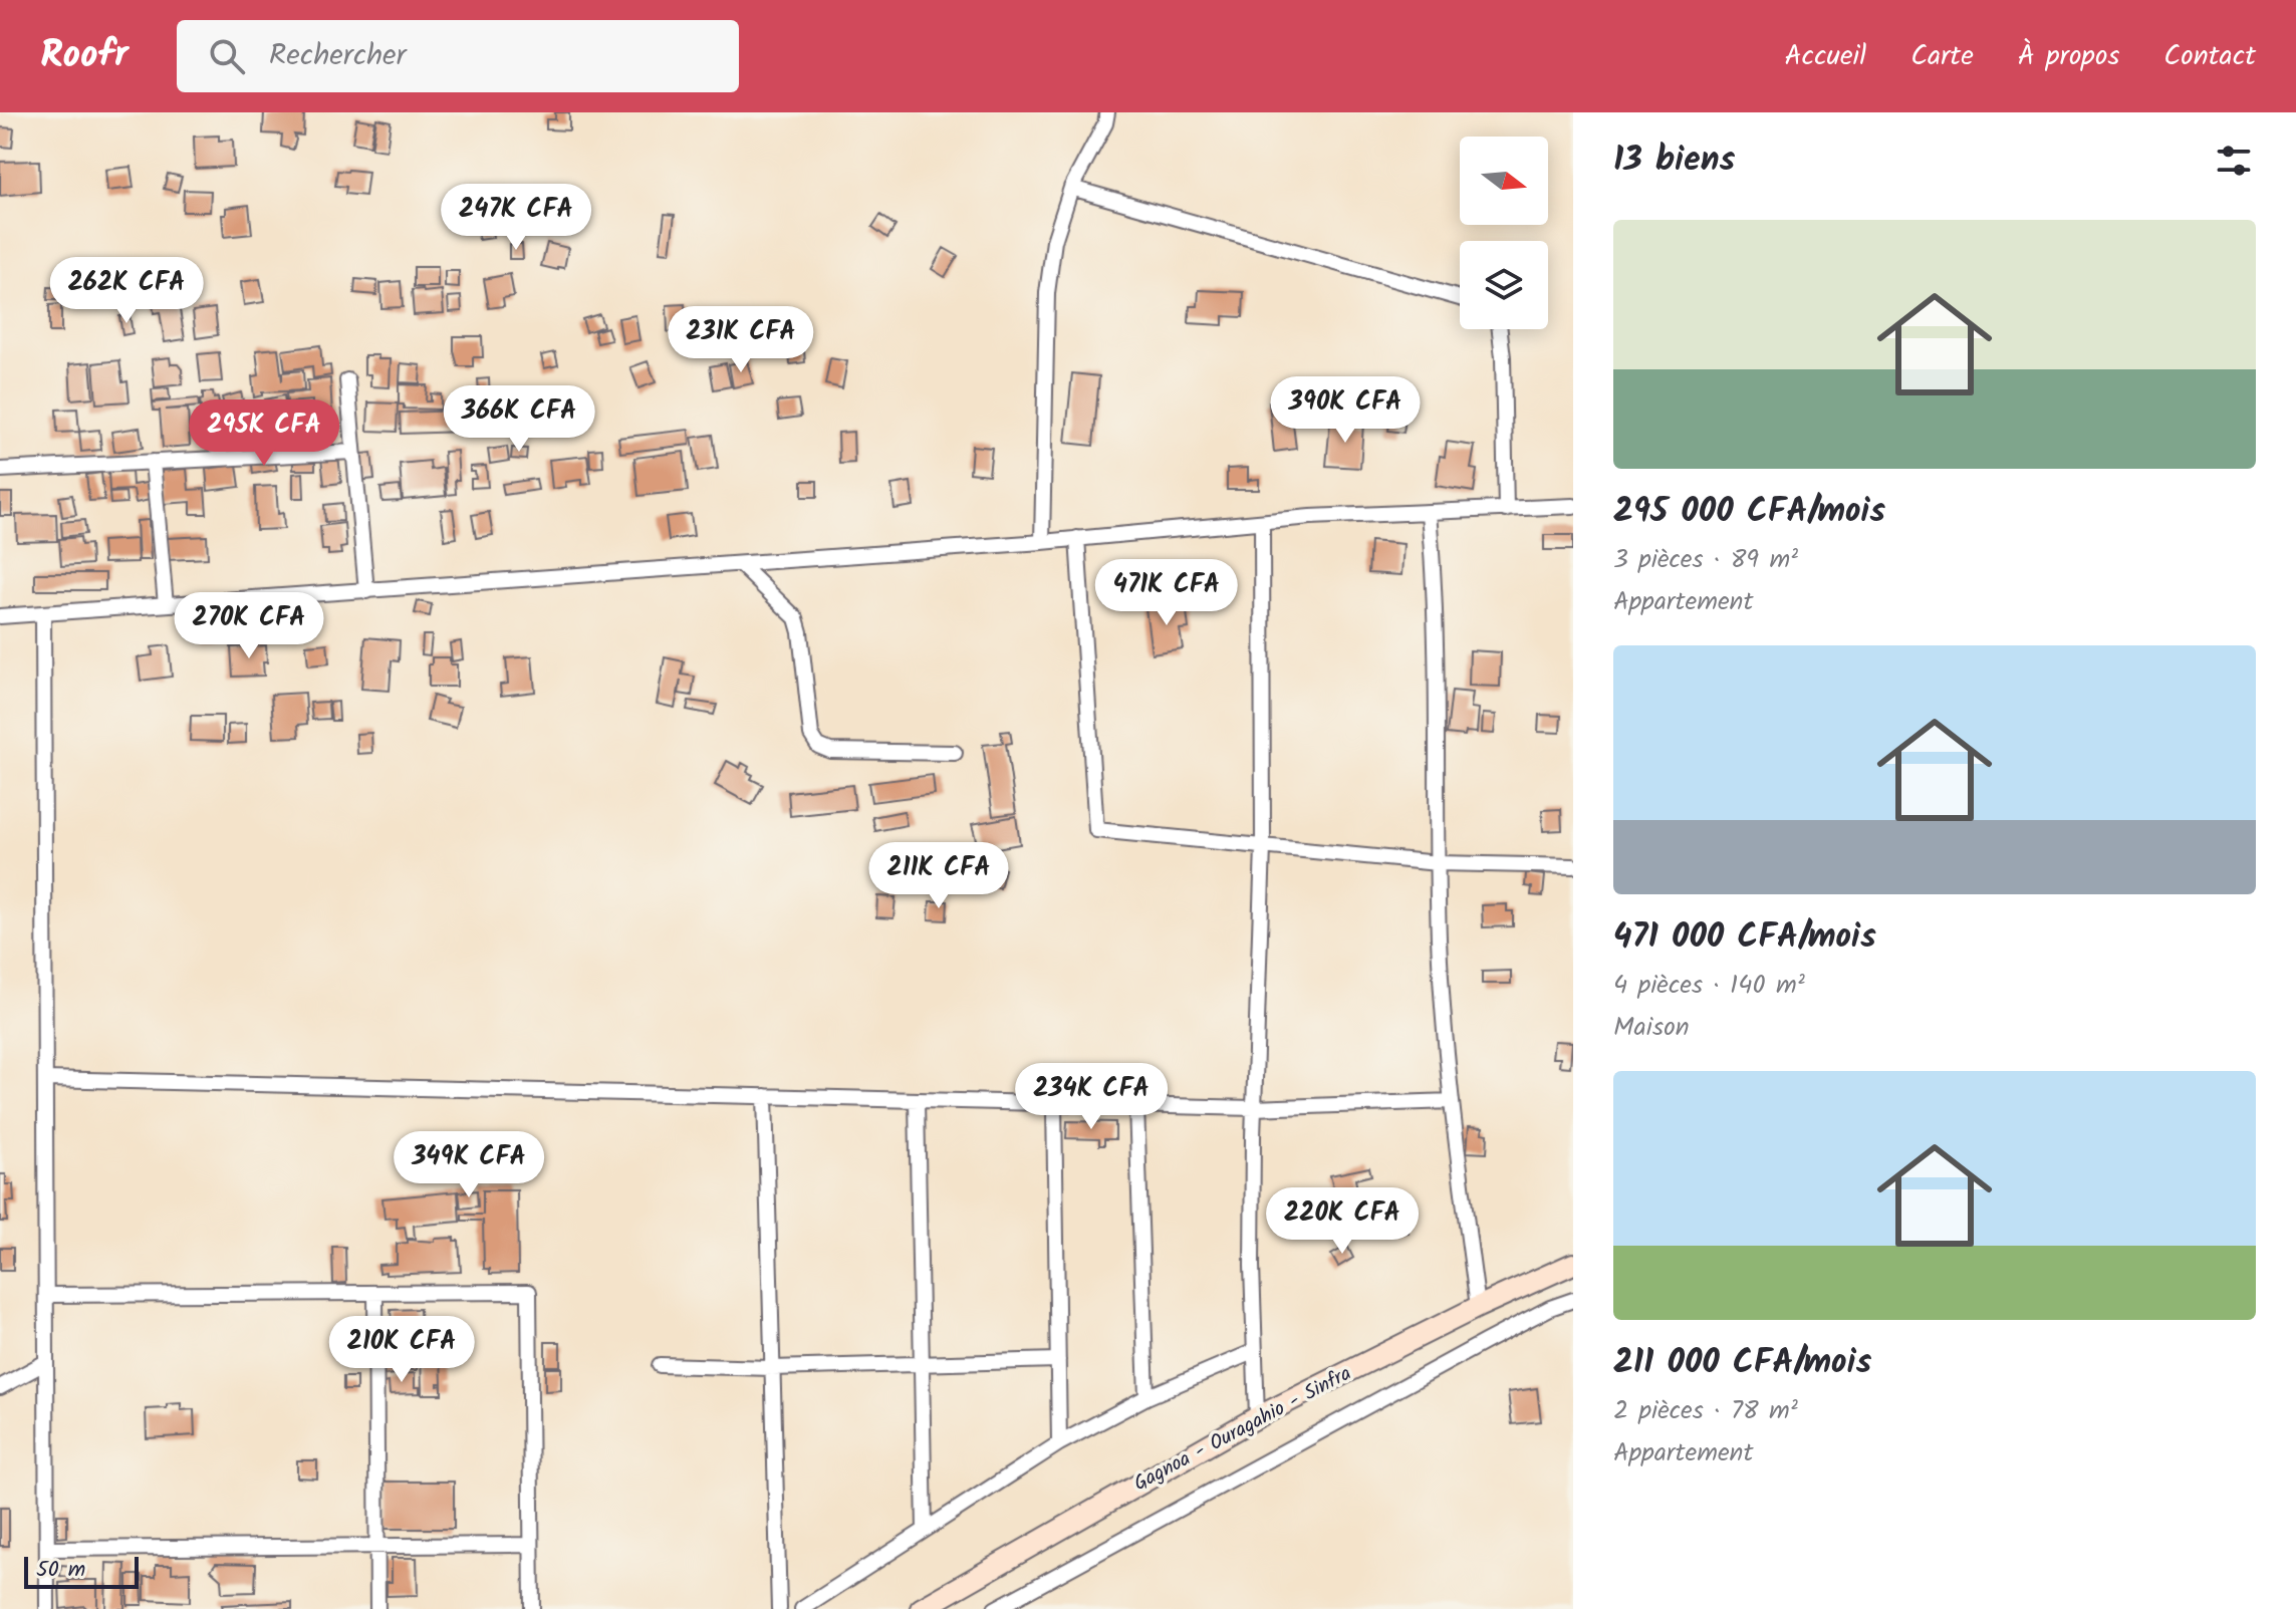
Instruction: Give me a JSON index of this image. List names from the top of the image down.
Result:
{
  "streets": {
    "main road": ["Gagnoa - Ouragahio - Sinfra"]
  },
  "scale_bar": "50 m",
  "north": "right",
  "page": {
    "header": "Roofr",
    "search": "Rechercher",
    "nav": [
      "Accueil",
      "Carte",
      "À propos",
      "Contact"
    ],
    "heading": "13 biens",
    "price": [
      "247K CFA",
      "262K CFA",
      "231K CFA",
      "390K CFA",
      "366K CFA",
      "295K CFA",
      "471K CFA",
      "270K CFA",
      "211K CFA",
      "234K CFA",
      "349K CFA",
      "220K CFA",
      "210K CFA"
    ],
    "list": [
      {
        "name": "295 000 CFA/mois",
        "note": "3 pièces · 89 m² · Appartement"
      },
      {
        "name": "471 000 CFA/mois",
        "note": "4 pièces · 140 m² · Maison"
      },
      {
        "name": "211 000 CFA/mois",
        "note": "2 pièces · 78 m² · Appartement"
      }
    ],
    "scale": "50 m"
  }
}
